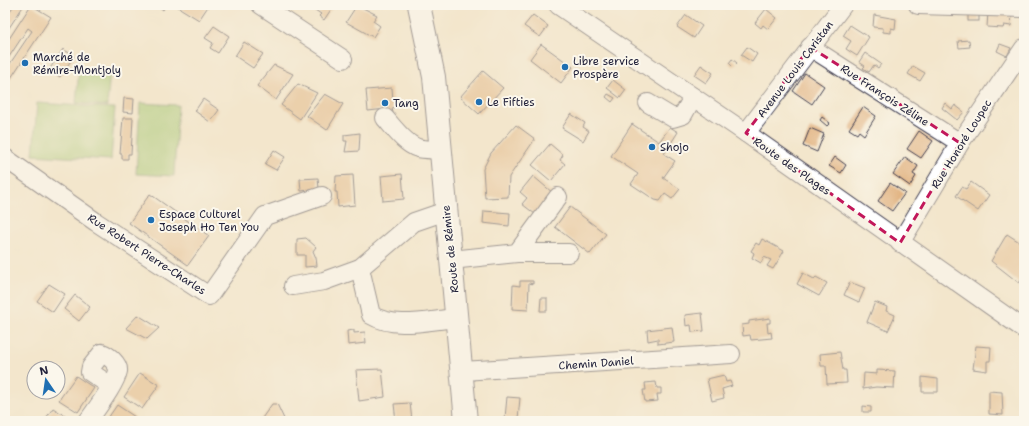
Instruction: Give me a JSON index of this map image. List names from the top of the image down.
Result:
{
  "streets": {
    "main road": ["Route de Rémire"],
    "street": [
      "Avenue Louis Caristan",
      "Rue François Zéline",
      "Rue Honoré Loupec",
      "Route des Plages",
      "Rue Robert Pierre-Charles",
      "Chemin Daniel"
    ]
  },
  "crossings": [
    ["Avenue Louis Caristan", "Rue François Zéline"],
    ["Avenue Louis Caristan", "Route des Plages"],
    ["Rue François Zéline", "Rue Honoré Loupec"],
    ["Rue Honoré Loupec", "Route des Plages"],
    ["Route de Rémire", "Chemin Daniel"]
  ],
  "places": [
    "Marché de Rémire-Montjoly",
    "Libre service Prospère",
    "Le Fifties",
    "Tang",
    "Shojo",
    "Espace Culturel Joseph Ho Ten You"
  ],
  "north": "top"
}
